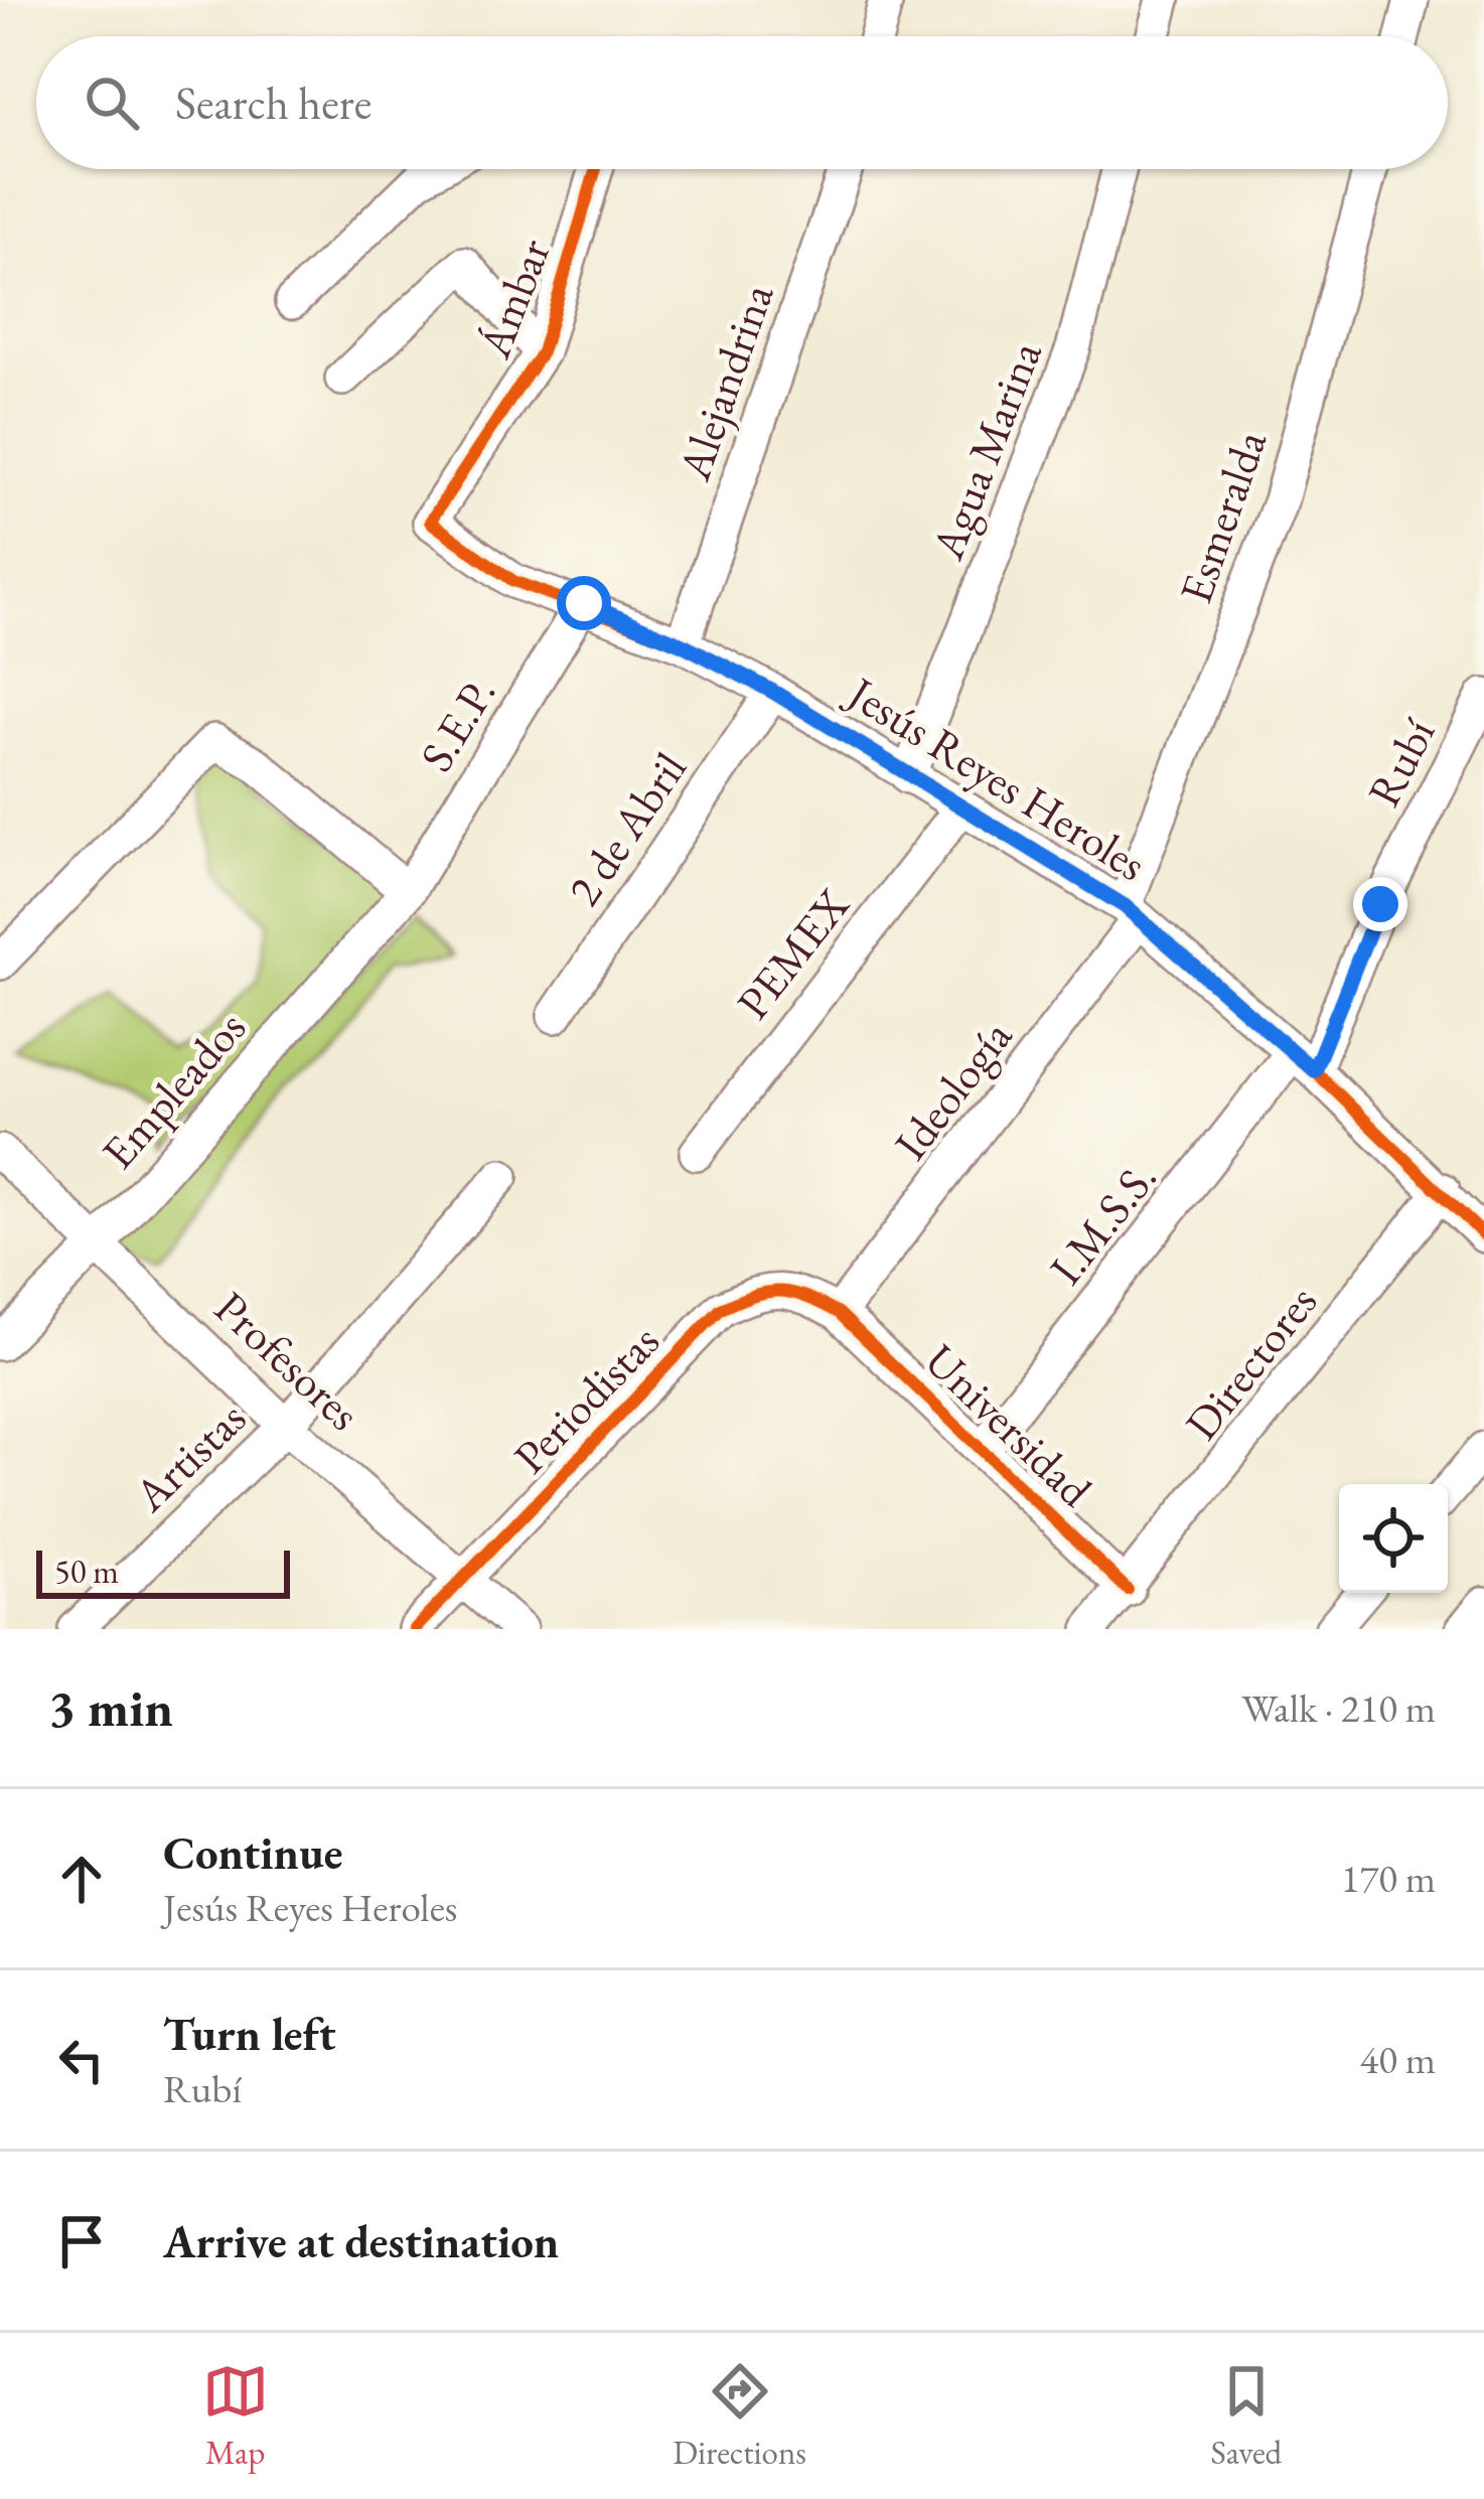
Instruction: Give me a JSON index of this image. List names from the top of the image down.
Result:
{
  "streets": {
    "street": [
      "Ámbar",
      "Alejandrina",
      "Agua Marina",
      "Esmeralda",
      "S.E.P.",
      "Rubí",
      "Jesús Reyes Heroles",
      "2 de Abril",
      "PEMEX",
      "Empleados",
      "Ideología",
      "I.M.S.S.",
      "Profesores",
      "Directores",
      "Periodistas",
      "Universidad",
      "Artistas"
    ]
  },
  "crossings": [
    ["Ámbar", "Jesús Reyes Heroles"],
    ["Alejandrina", "Jesús Reyes Heroles"],
    ["Agua Marina", "Jesús Reyes Heroles"],
    ["Esmeralda", "Jesús Reyes Heroles"],
    ["Esmeralda", "Ideología"],
    ["S.E.P.", "Jesús Reyes Heroles"],
    ["S.E.P.", "Empleados"],
    ["Rubí", "Jesús Reyes Heroles"],
    ["Rubí", "I.M.S.S."],
    ["Jesús Reyes Heroles", "2 de Abril"],
    ["Jesús Reyes Heroles", "PEMEX"],
    ["Jesús Reyes Heroles", "Ideología"],
    ["Jesús Reyes Heroles", "I.M.S.S."],
    ["Jesús Reyes Heroles", "Directores"],
    ["Empleados", "Profesores"],
    ["Ideología", "Periodistas"],
    ["Ideología", "Universidad"],
    ["I.M.S.S.", "Universidad"],
    ["Profesores", "Periodistas"],
    ["Profesores", "Artistas"],
    ["Directores", "Universidad"],
    ["Periodistas", "Universidad"]
  ],
  "scale_bar": "50 m",
  "page": {
    "search": "Search here",
    "scale": "50 m",
    "heading": ["3 min", "Walk · 210 m"],
    "list": [
      ["Continue", "Jesús Reyes Heroles", "170 m"],
      ["Turn left", "Rubí", "40 m"],
      "Arrive at destination"
    ],
    "nav": ["Map", "Directions", "Saved"]
  }
}
